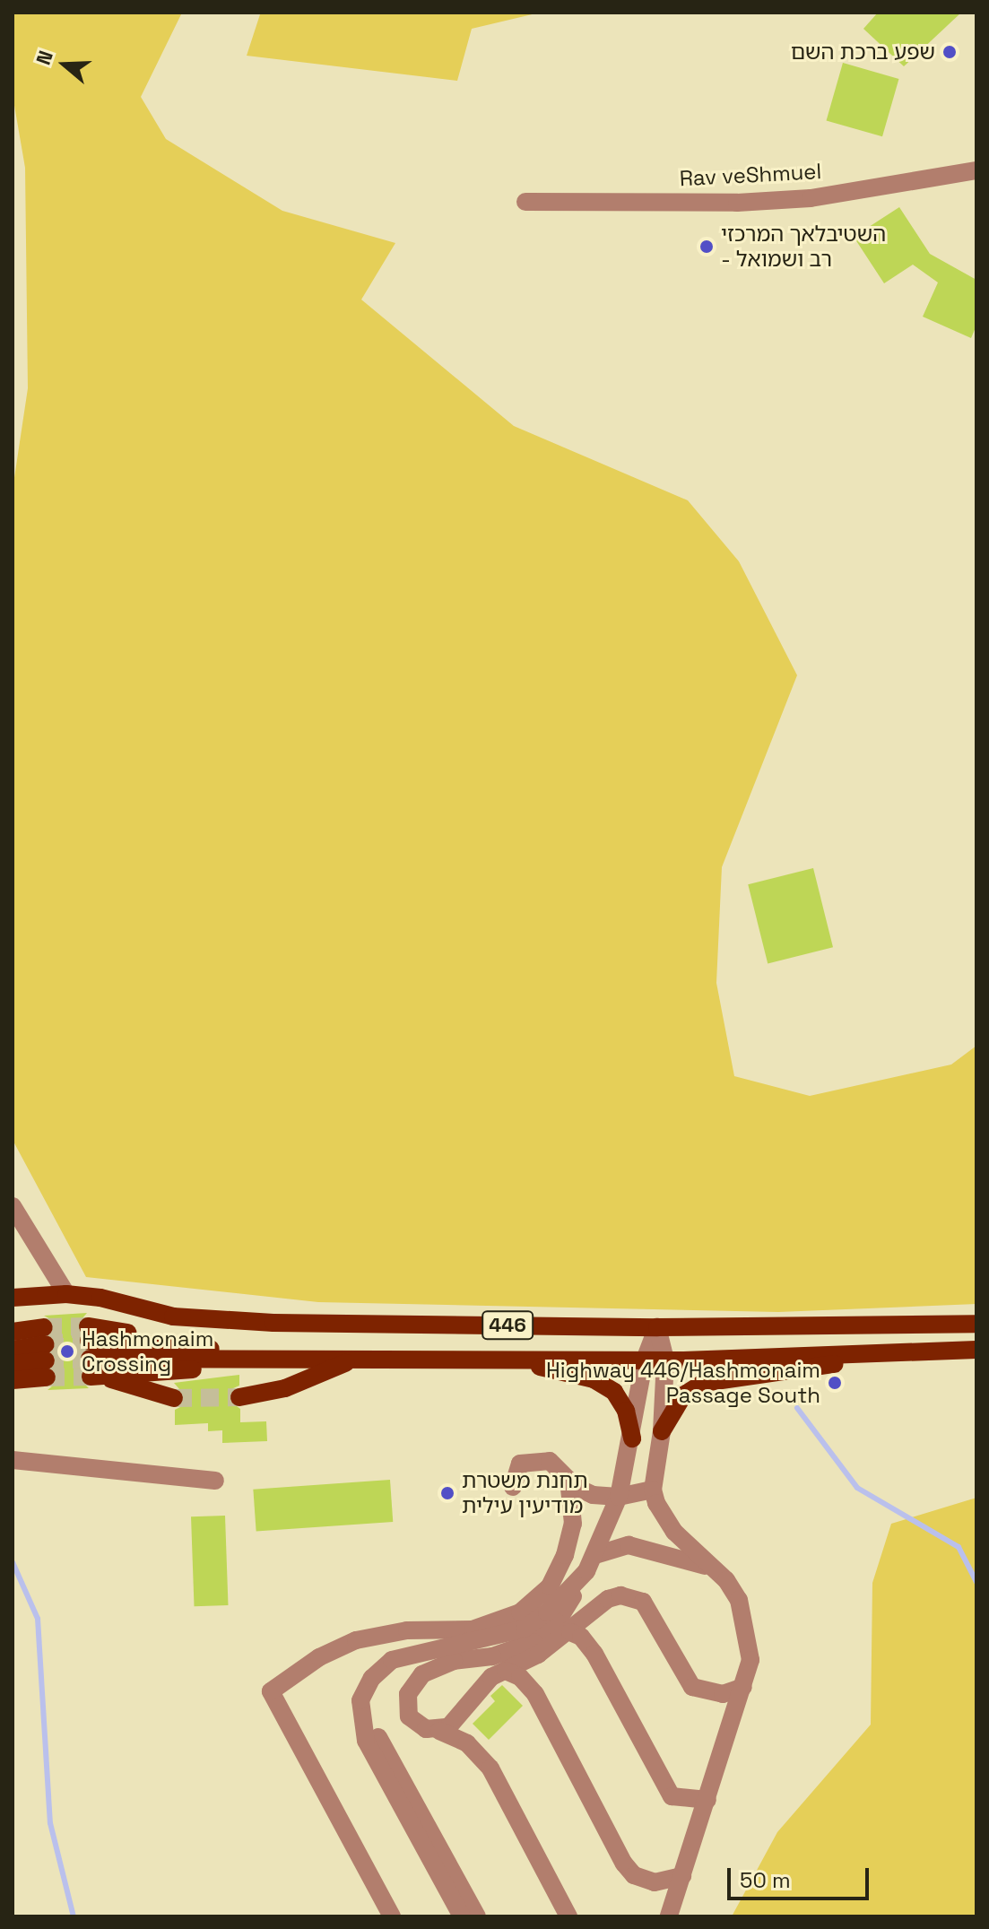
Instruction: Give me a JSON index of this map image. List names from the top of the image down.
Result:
{
  "streets": {
    "main road": ["446"],
    "street": ["Rav veShmuel"]
  },
  "places": [
    "שפע ברכת השם",
    "השטיבלאך המרכזי - רב ושמואל",
    "Hashmonaim Crossing",
    "Highway 446/Hashmonaim Passage South",
    "תחנת משטרת מודיעין עילית"
  ],
  "scale_bar": "50 m",
  "north": "left"
}
